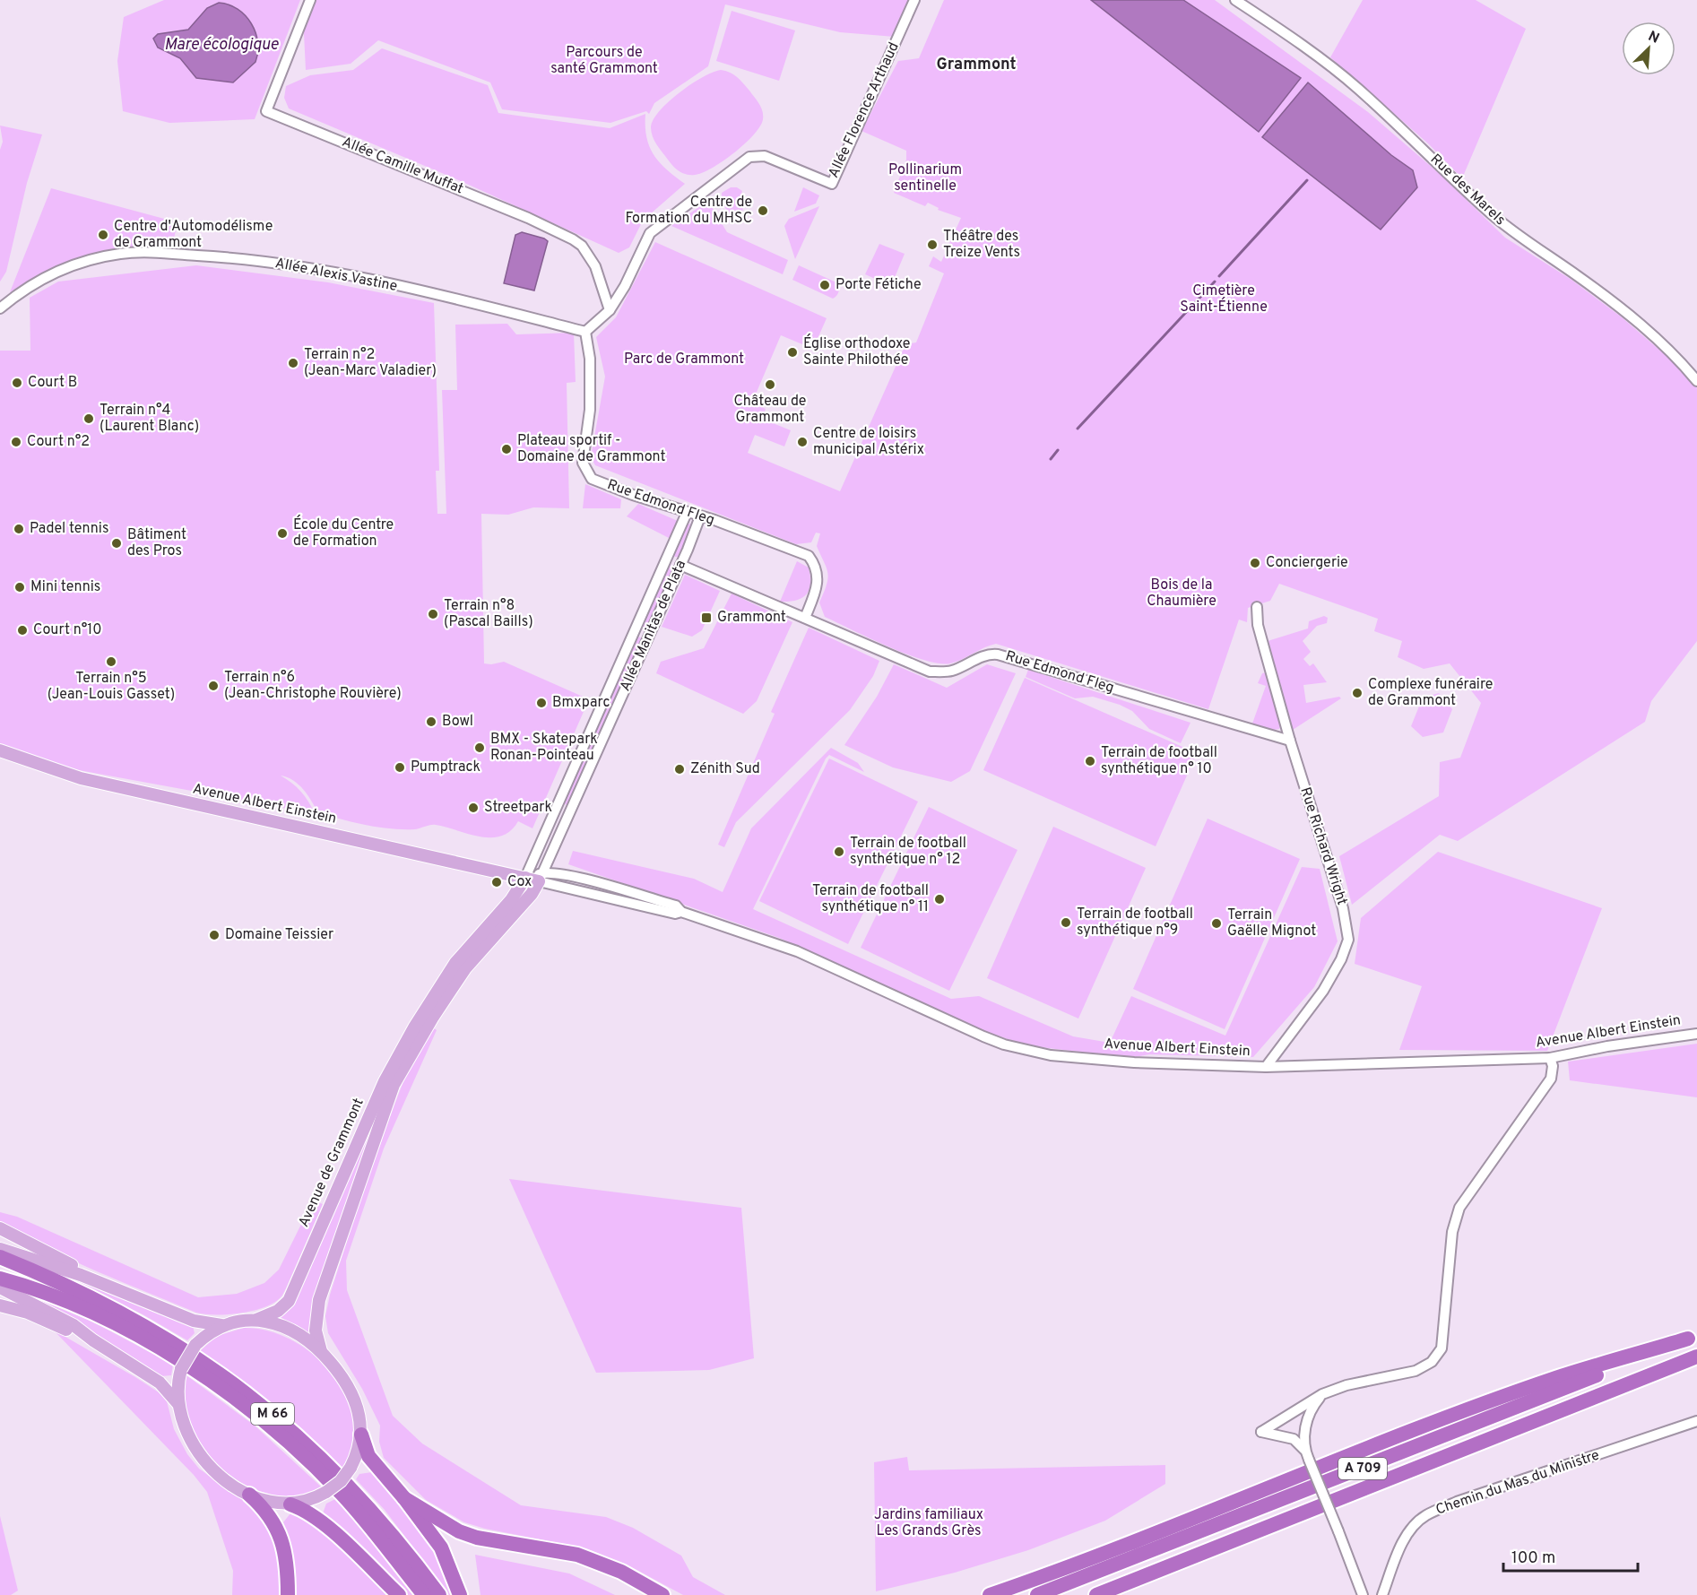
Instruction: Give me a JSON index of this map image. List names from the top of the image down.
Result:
{
  "streets": {
    "highway": ["M 66", "A 709"],
    "main road": ["Avenue Albert Einstein", "Avenue de Grammont"],
    "street": [
      "Allée Florence Arthaud",
      "Allée Camille Muffat",
      "Rue des Marels",
      "Allée Alexis Vastine",
      "Rue Edmond Fleg",
      "Allée Manitas de Plata",
      "Rue Richard Wright",
      "Chemin du Mas du Ministre"
    ]
  },
  "crossings": [
    ["Allée Florence Arthaud", "Allée Camille Muffat"],
    ["Allée Florence Arthaud", "Allée Alexis Vastine"],
    ["Allée Florence Arthaud", "Rue Edmond Fleg"],
    ["Allée Alexis Vastine", "Rue Edmond Fleg"],
    ["Rue Edmond Fleg", "Allée Manitas de Plata"],
    ["Rue Edmond Fleg", "Rue Richard Wright"],
    ["Allée Manitas de Plata", "Avenue Albert Einstein"],
    ["Allée Manitas de Plata", "Avenue de Grammont"],
    ["Avenue Albert Einstein", "Rue Richard Wright"],
    ["Avenue Albert Einstein", "Avenue de Grammont"]
  ],
  "districts": ["Grammont"],
  "water": ["Mare écologique"],
  "parks": [
    "Parcours de santé Grammont",
    "Pollinarium sentinelle",
    "Cimetière Saint-Étienne",
    "Parc de Grammont",
    "Bois de la Chaumière",
    "Jardins familiaux Les Grands Grès"
  ],
  "places": {
    "other": [
      "Centre de Formation du MHSC",
      "Centre d'Automodélisme de Grammont",
      "Théâtre des Treize Vents",
      "Porte Fétiche",
      "Église orthodoxe Sainte Philothée",
      "Terrain n°2 (Jean-Marc Valadier)",
      "Court B",
      "Château de Grammont",
      "Terrain n°4 (Laurent Blanc)",
      "Court n°2",
      "Centre de loisirs municipal Astérix",
      "Plateau sportif - Domaine de Grammont",
      "Padel tennis",
      "École du Centre de Formation",
      "Bâtiment des Pros",
      "Conciergerie",
      "Mini tennis",
      "Terrain n°8 (Pascal Baills)",
      "Court n°10",
      "Terrain n°5 (Jean-Louis Gasset)",
      "Terrain n°6 (Jean-Christophe Rouvière)",
      "Complexe funéraire de Grammont",
      "Bmxparc",
      "Bowl",
      "BMX - Skatepark Ronan-Pointeau",
      "Terrain de football synthétique n° 10",
      "Pumptrack",
      "Zénith Sud",
      "Streetpark",
      "Terrain de football synthétique n° 12",
      "Cox",
      "Terrain de football synthétique n° 11",
      "Terrain de football synthétique n°9",
      "Terrain Gaëlle Mignot",
      "Domaine Teissier"
    ],
    "transit": ["Grammont"]
  },
  "scale_bar": "100 m",
  "north": "top right"
}
